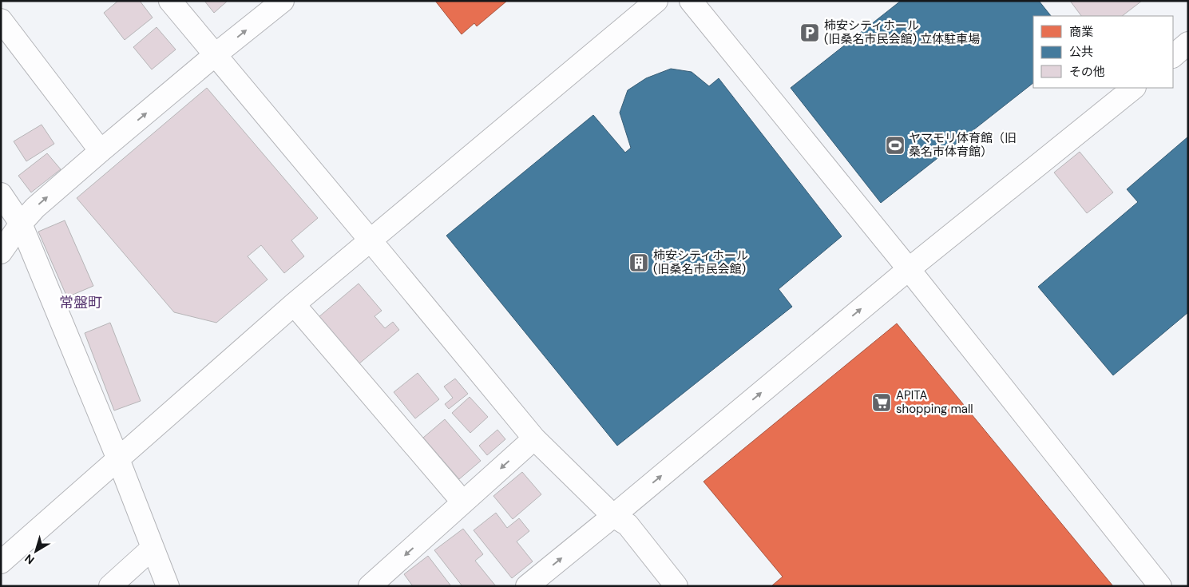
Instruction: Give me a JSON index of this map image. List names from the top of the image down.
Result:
{
  "districts": ["常盤町"],
  "places": {
    "parking": ["柿安シティホール (旧桑名市民会館) 立体駐車場"],
    "sports": ["ヤマモリ体育館（旧 桑名市体育館）"],
    "building": ["柿安シティホール (旧桑名市民会館)"],
    "supermarket": ["APITA shopping mall"]
  },
  "legend": ["商業", "公共", "その他"],
  "north": "bottom left"
}
